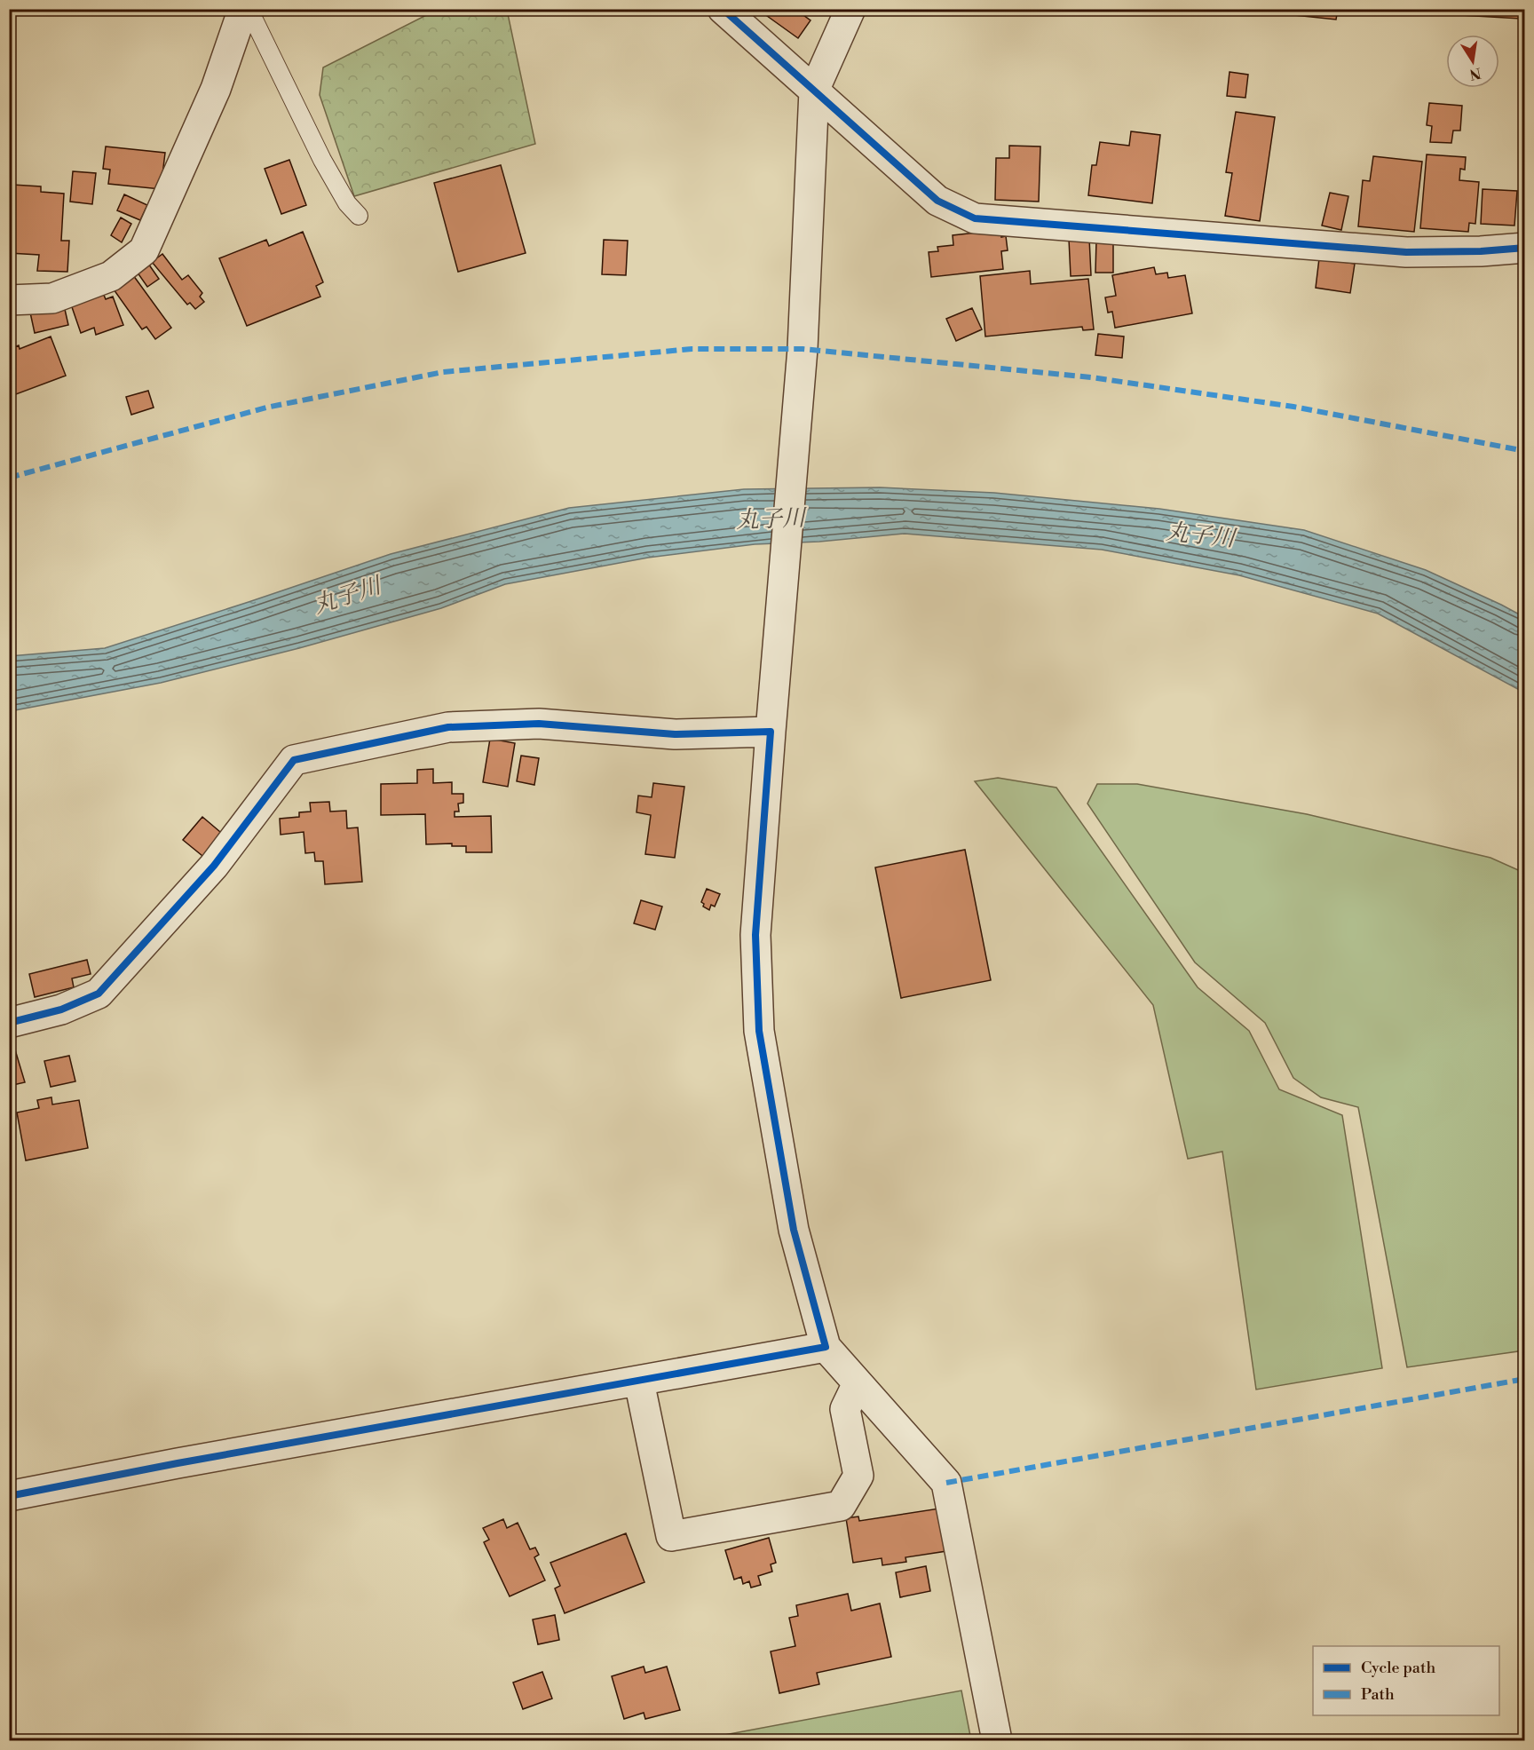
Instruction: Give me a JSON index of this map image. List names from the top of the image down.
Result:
{
  "water": ["丸子川"],
  "legend": ["Cycle path", "Path"],
  "north": "bottom"
}
